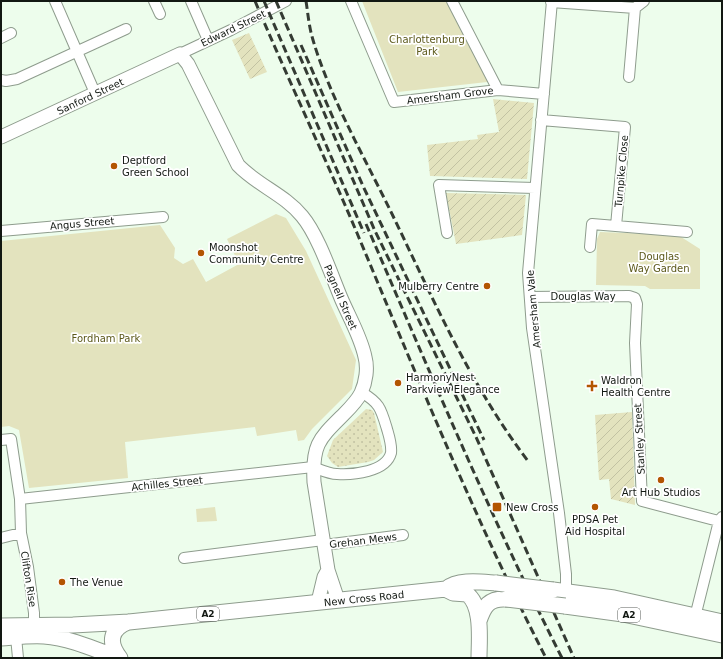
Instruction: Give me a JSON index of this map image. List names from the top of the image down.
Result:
{
  "streets": {
    "highway": ["New Cross Road", "A2"],
    "main road": ["Sanford Street", "Pagnell Street"],
    "street": [
      "Edward Street",
      "Amersham Grove",
      "Turnpike Close",
      "Angus Street",
      "Douglas Way",
      "Amersham Vale",
      "Stanley Street",
      "Achilles Street",
      "Grehan Mews",
      "Clifton Rise"
    ]
  },
  "crossings": [
    ["Edward Street", "Sanford Street"],
    ["Edward Street", "Pagnell Street"],
    ["Amersham Grove", "Amersham Vale"],
    ["Sanford Street", "Pagnell Street"],
    ["Turnpike Close", "Amersham Vale"],
    ["Douglas Way", "Amersham Vale"],
    ["Douglas Way", "Stanley Street"],
    ["Pagnell Street", "Achilles Street"],
    ["Pagnell Street", "Grehan Mews"],
    ["Pagnell Street", "New Cross Road"],
    ["Amersham Vale", "New Cross Road"],
    ["Achilles Street", "Clifton Rise"],
    ["Clifton Rise", "New Cross Road"],
    ["New Cross Road", "A2"]
  ],
  "parks": ["Charlottenburg Park", "Douglas Way Garden", "Fordham Park"],
  "places": {
    "other": [
      "Deptford Green School",
      "Moonshot Community Centre",
      "Mulberry Centre",
      "HarmonyNest Parkview Elegance",
      "Art Hub Studios",
      "PDSA Pet Aid Hospital",
      "The Venue"
    ],
    "health": ["Waldron Health Centre"],
    "transit": ["New Cross"]
  }
}
